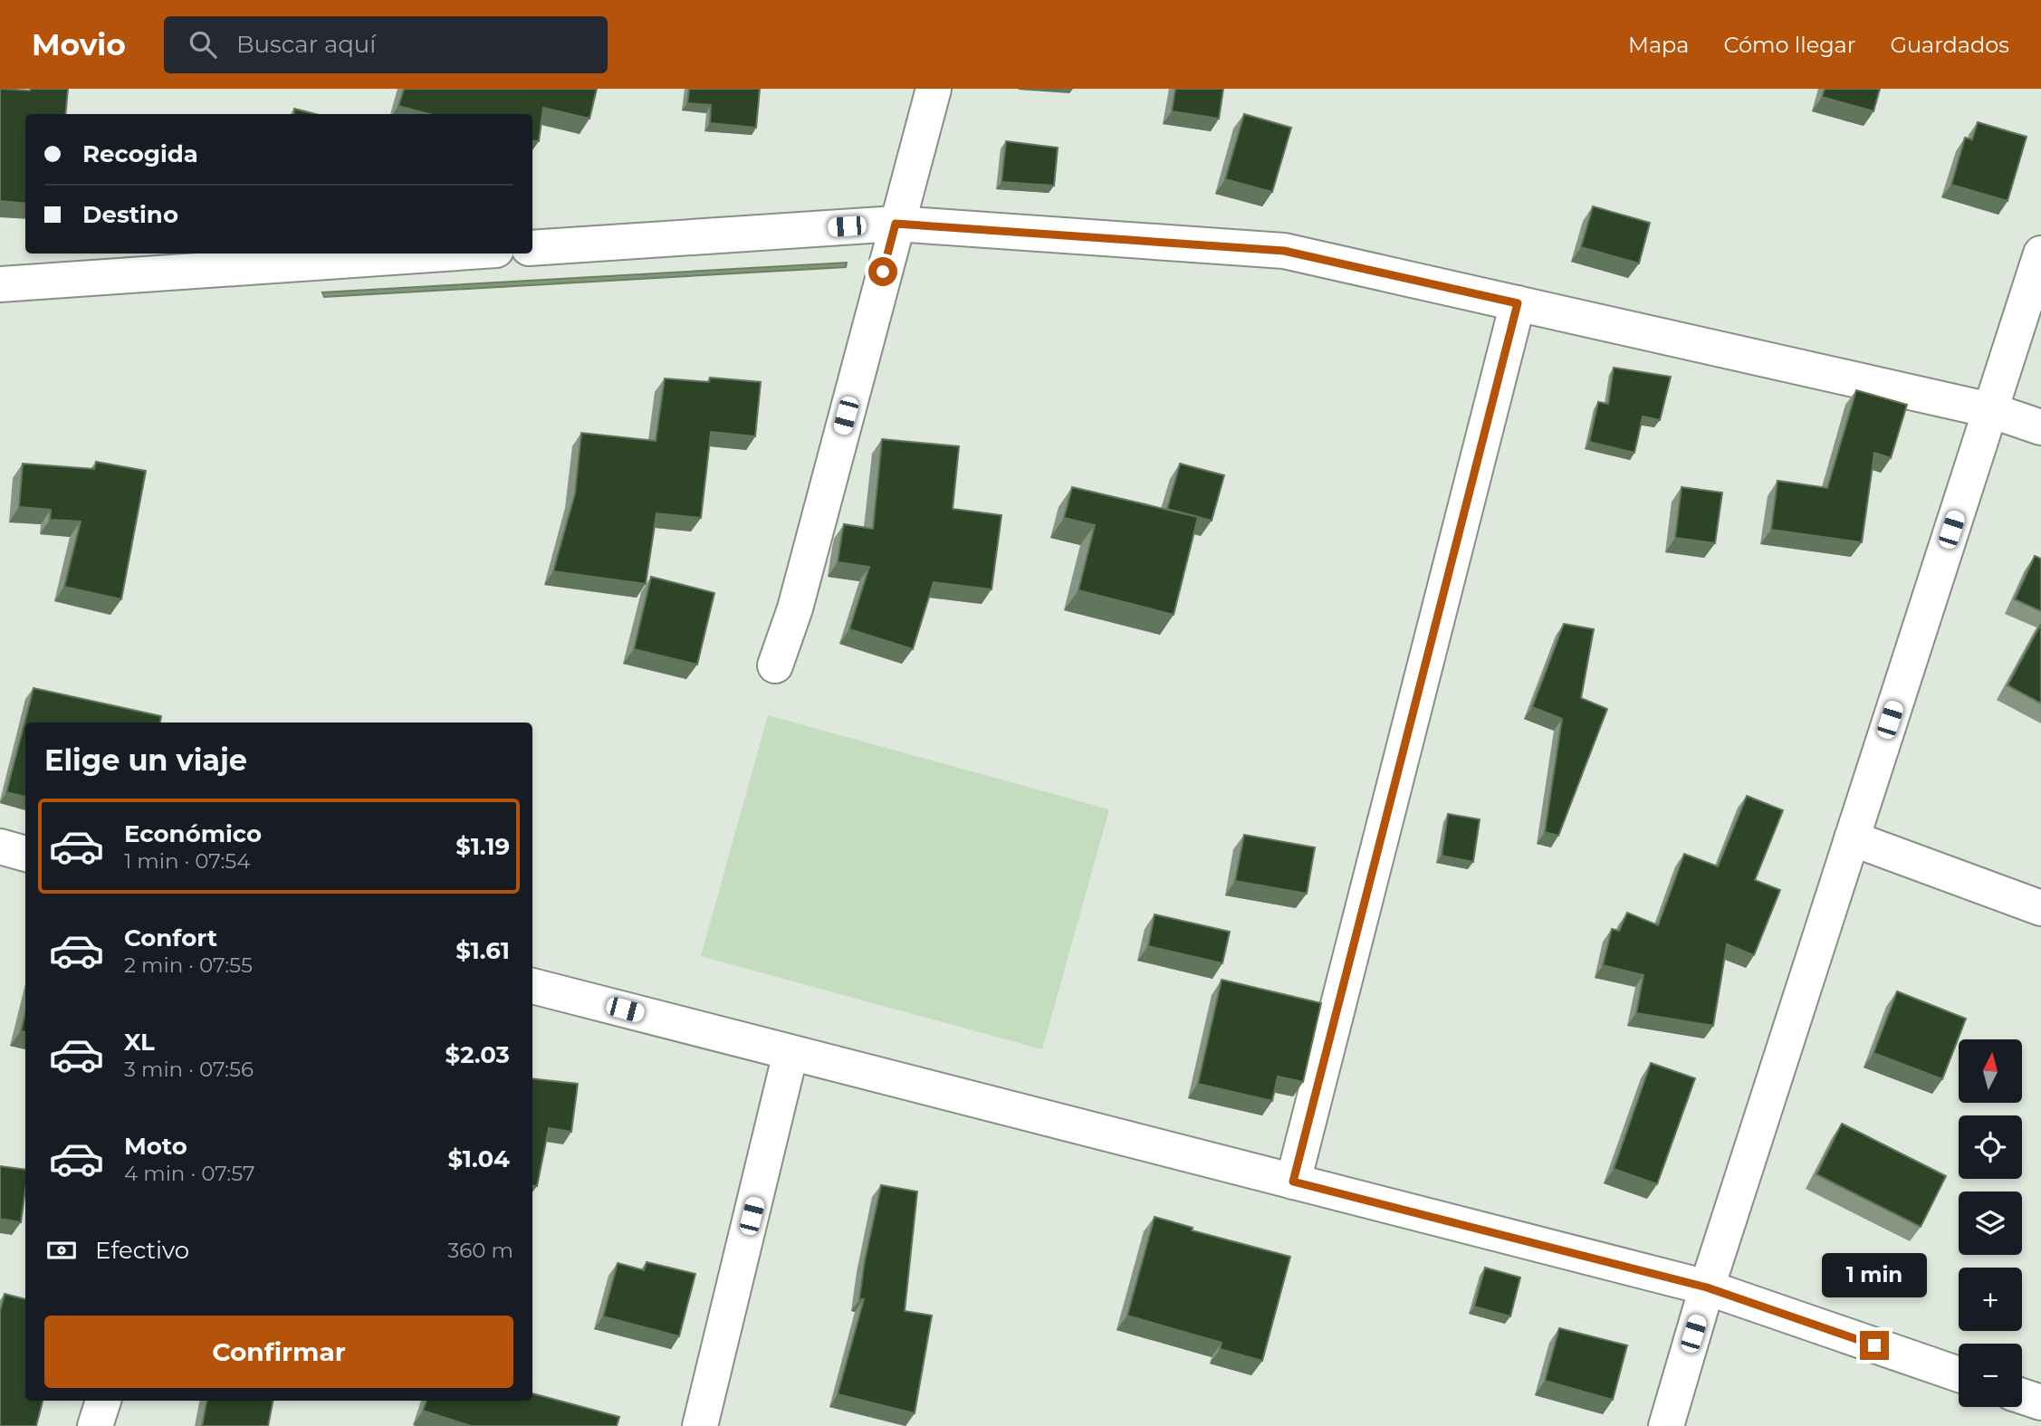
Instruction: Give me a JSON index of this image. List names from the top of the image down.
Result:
{
  "north": "top",
  "page": {
    "header": "Movio",
    "search": "Buscar aquí",
    "nav": ["Mapa", "Cómo llegar", "Guardados"],
    "banner": ["Recogida", "Destino"],
    "heading": "Elige un viaje",
    "list": [
      {
        "name": "Económico",
        "note": "1 min · 07:54",
        "value": "$1.19"
      },
      {
        "name": "Confort",
        "note": "2 min · 07:55",
        "value": "$1.61"
      },
      {
        "name": "XL",
        "note": "3 min · 07:56",
        "value": "$2.03"
      },
      {
        "name": "Moto",
        "note": "4 min · 07:57",
        "value": "$1.04"
      }
    ],
    "map_buttons": ["+", "−"],
    "pay": ["Efectivo", "360 m"],
    "bubble": "1 min",
    "buttons": "Confirmar"
  }
}
